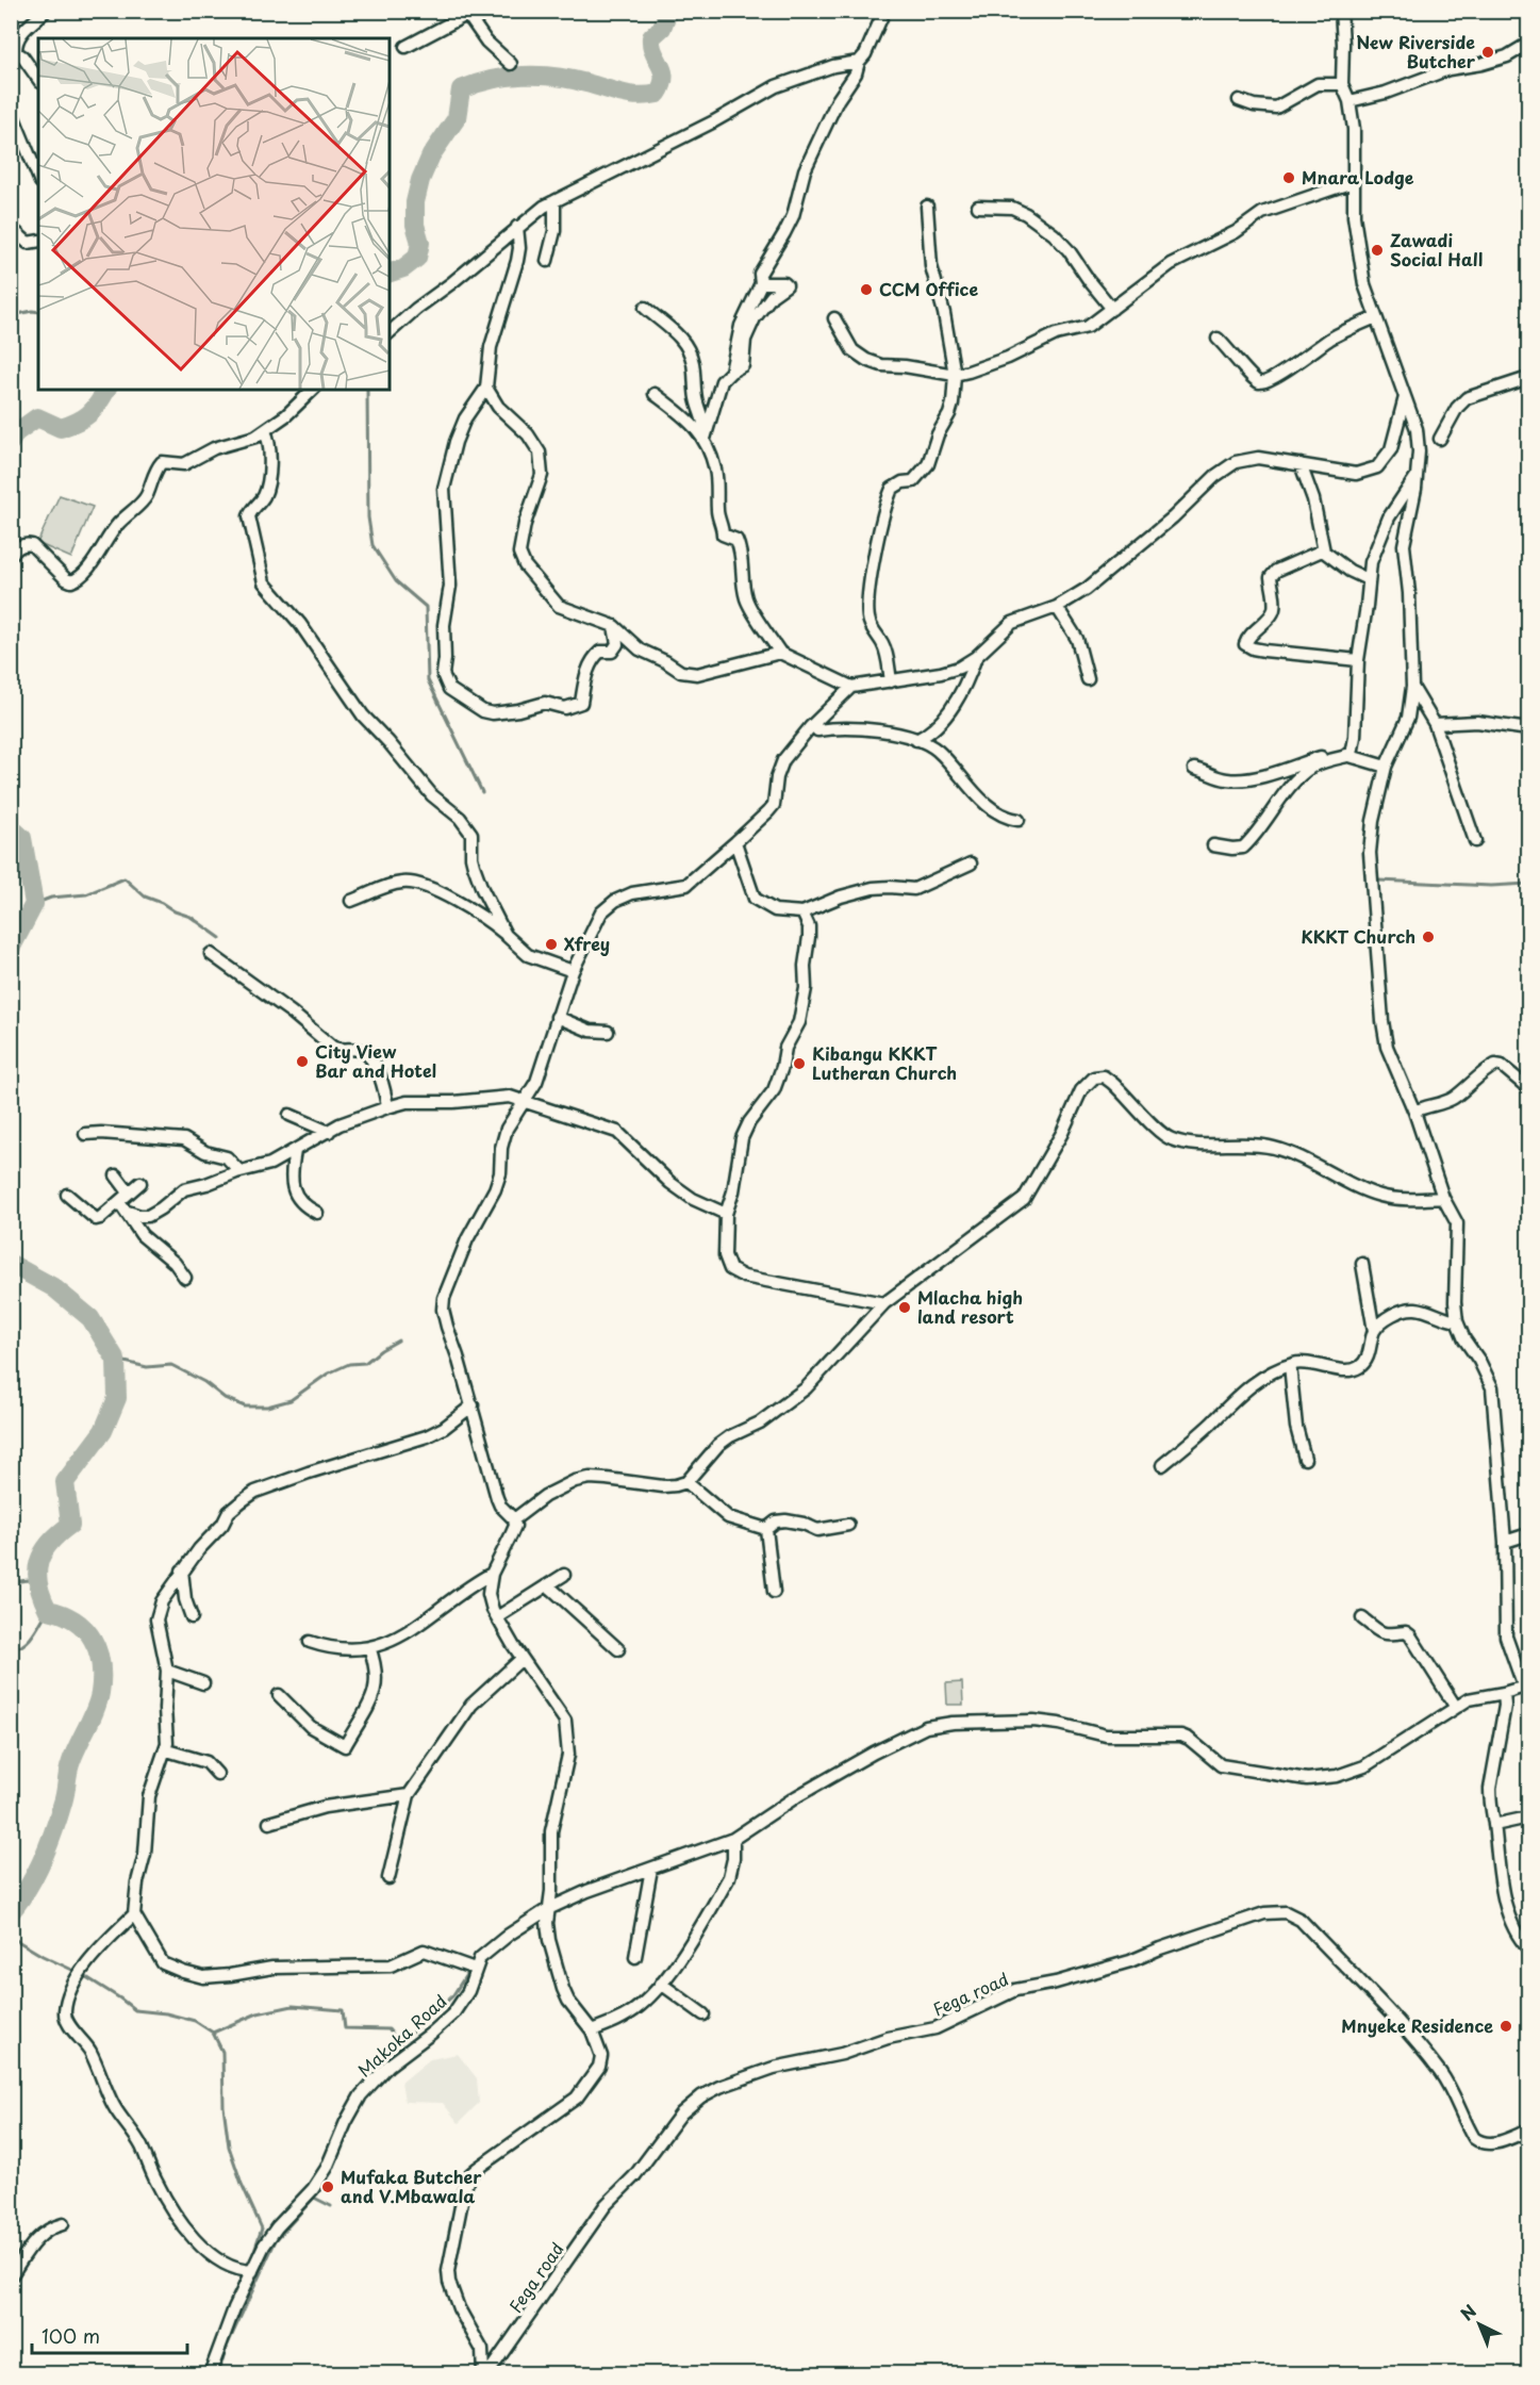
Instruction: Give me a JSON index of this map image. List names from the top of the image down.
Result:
{
  "streets": {
    "street": ["Fega road", "Makoka Road"]
  },
  "places": [
    "New Riverside Butcher",
    "Mnara Lodge",
    "Zawadi Social Hall",
    "CCM Office",
    "KKKT Church",
    "Xfrey",
    "City View Bar and Hotel",
    "Kibangu KKKT Lutheran Church",
    "Mlacha high land resort",
    "Mnyeke Residence",
    "Mufaka Butcher and V.Mbawala"
  ],
  "scale_bar": "100 m",
  "north": "top left"
}
